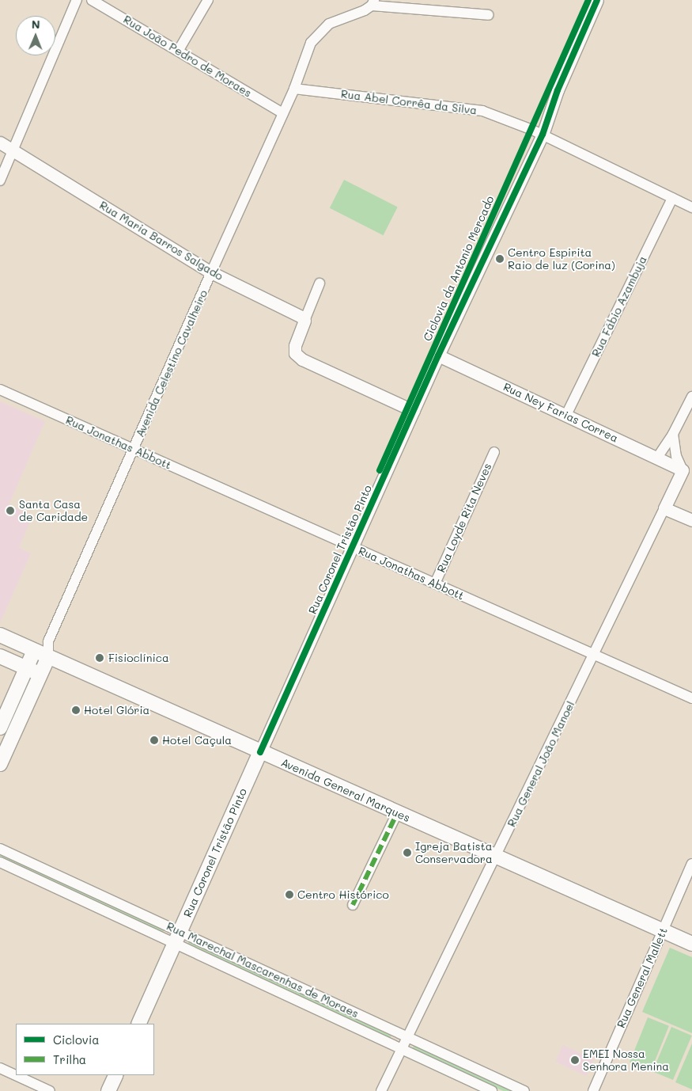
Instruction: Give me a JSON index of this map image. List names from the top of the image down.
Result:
{
  "streets": {
    "main road": ["Rua Coronel Tristão Pinto", "Avenida General Marques"],
    "street": [
      "Rua João Pedro de Moraes",
      "Rua Abel Corrêa da Silva",
      "Rua Maria Barros Salgado",
      "Rua Fábio Azambuja",
      "Avenida Celestino Cavalheiro",
      "Rua Ney Farias Correa",
      "Rua Jonathas Abbott",
      "Rua Loyde Rita Neves",
      "Rua General João Manoel",
      "Rua Marechal Mascarenhas de Moraes",
      "Rua General Mallett"
    ],
    "cycle path": ["Ciclovia da Antonio Mercado"]
  },
  "crossings": [
    ["Rua João Pedro de Moraes", "Avenida Celestino Cavalheiro"],
    ["Rua Abel Corrêa da Silva", "Rua Fábio Azambuja"],
    ["Rua Abel Corrêa da Silva", "Avenida Celestino Cavalheiro"],
    ["Rua Abel Corrêa da Silva", "Rua Coronel Tristão Pinto"],
    ["Rua Maria Barros Salgado", "Avenida Celestino Cavalheiro"],
    ["Rua Fábio Azambuja", "Rua Ney Farias Correa"],
    ["Avenida Celestino Cavalheiro", "Rua Jonathas Abbott"],
    ["Avenida Celestino Cavalheiro", "Avenida General Marques"],
    ["Rua Ney Farias Correa", "Rua Coronel Tristão Pinto"],
    ["Rua Ney Farias Correa", "Rua General João Manoel"],
    ["Rua Jonathas Abbott", "Rua Loyde Rita Neves"],
    ["Rua Jonathas Abbott", "Rua Coronel Tristão Pinto"],
    ["Rua Jonathas Abbott", "Rua General João Manoel"],
    ["Rua Coronel Tristão Pinto", "Avenida General Marques"],
    ["Rua Coronel Tristão Pinto", "Rua Marechal Mascarenhas de Moraes"],
    ["Rua General João Manoel", "Avenida General Marques"],
    ["Rua General João Manoel", "Rua Marechal Mascarenhas de Moraes"],
    ["Avenida General Marques", "Rua General Mallett"]
  ],
  "places": [
    "Centro Espirita Raio de luz (Corina)",
    "Santa Casa de Caridade",
    "Fisioclínica",
    "Hotel Glória",
    "Hotel Caçula",
    "Igreja Batista Conservadora",
    "Centro Histórico",
    "EMEI Nossa Senhora Menina"
  ],
  "legend": ["Ciclovia", "Trilha"],
  "north": "top"
}
